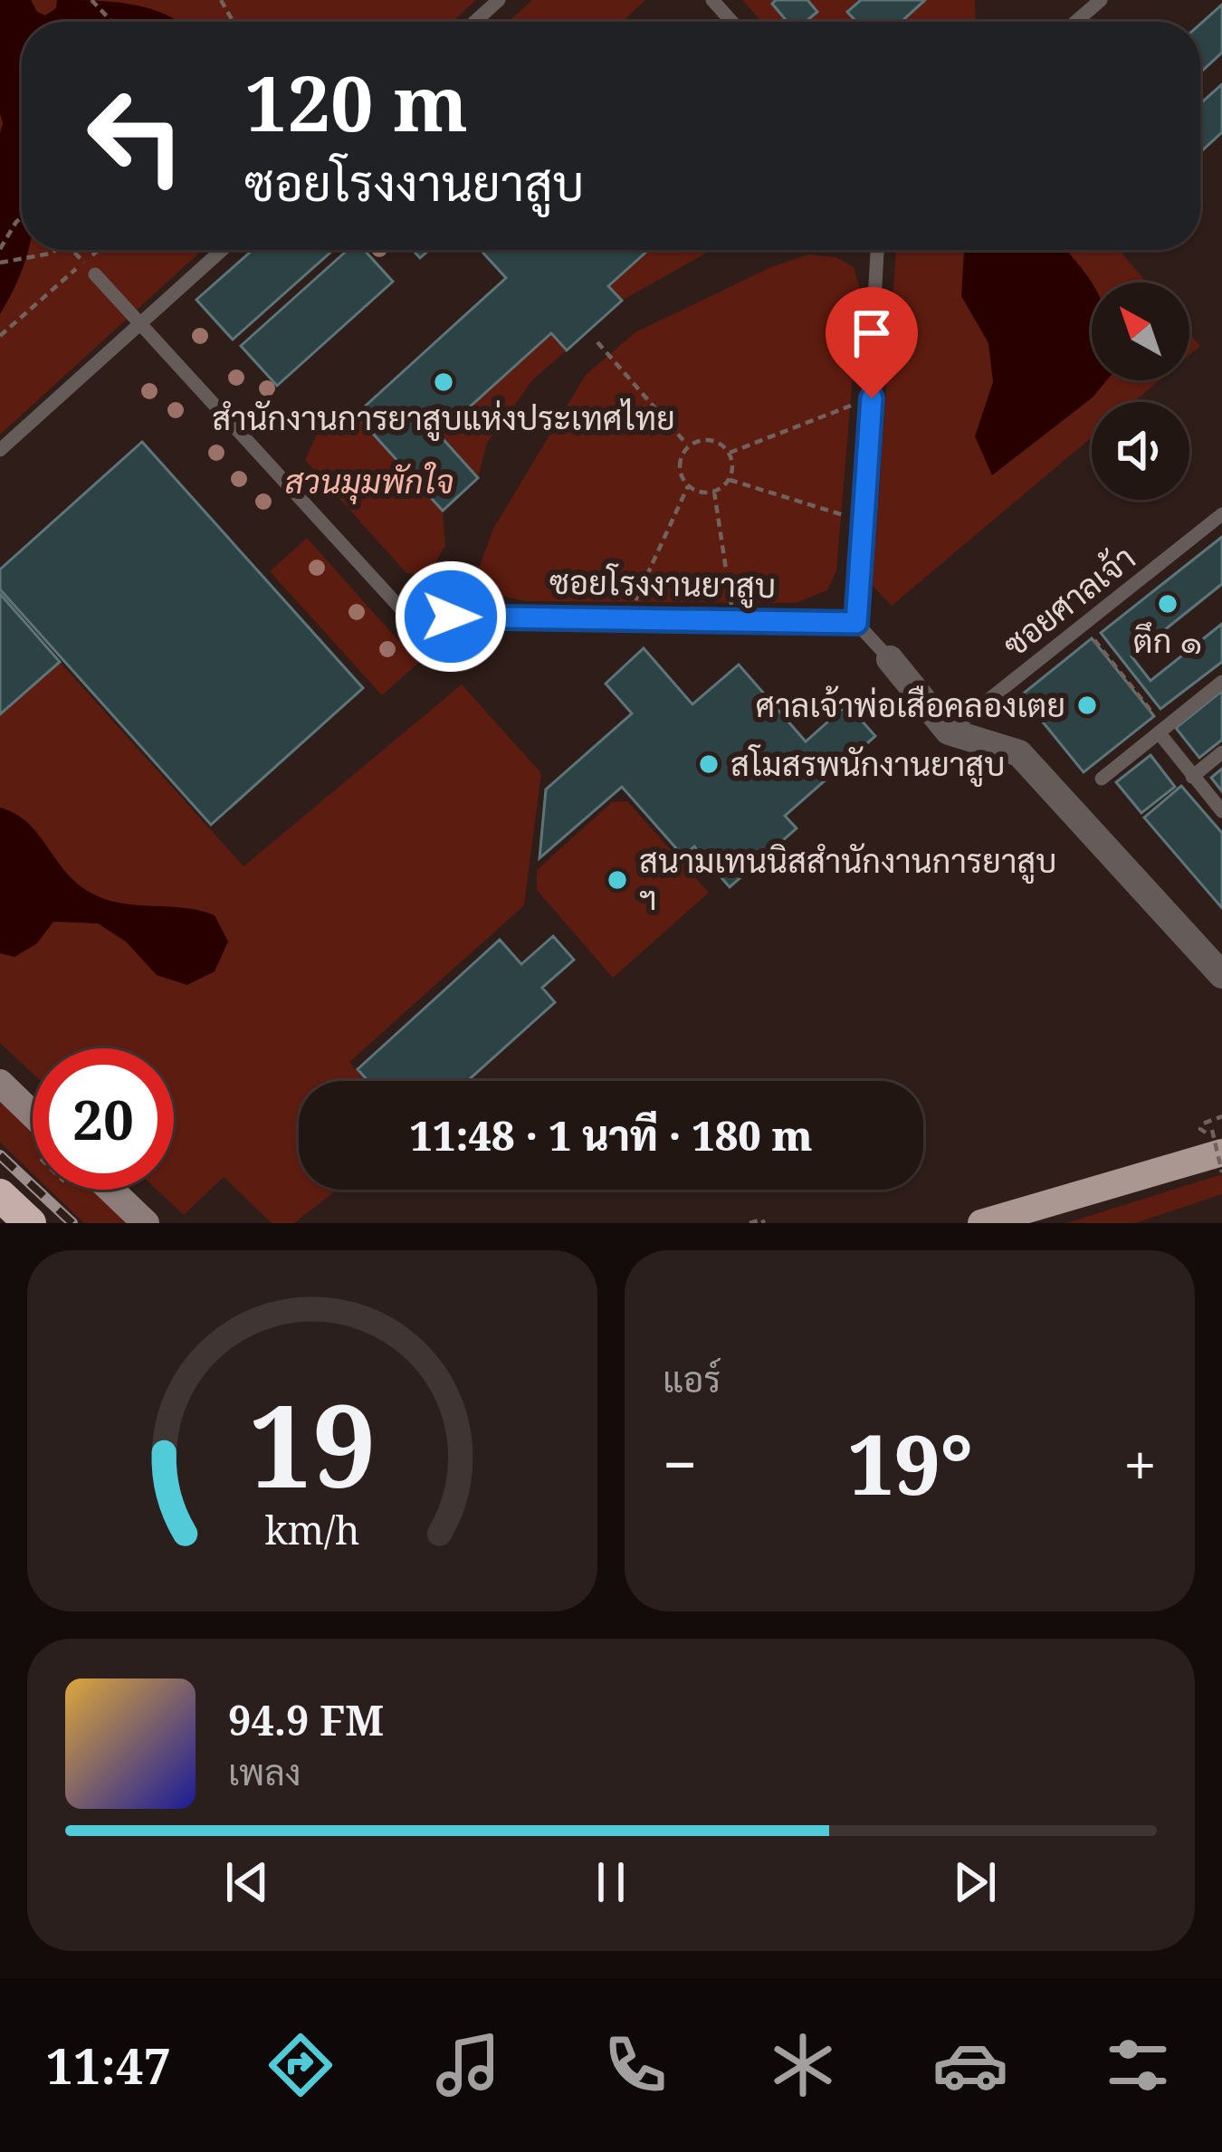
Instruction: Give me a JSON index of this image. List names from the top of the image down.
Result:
{
  "streets": {
    "lane": ["ซอยโรงงานยาสูบ", "ซอยศาลเจ้า"]
  },
  "parks": ["สวนมุมพักใจ"],
  "places": [
    "สำนักงานการยาสูบแห่งประเทศไทย",
    "ตึก ๑",
    "ศาลเจ้าพ่อเสือคลองเตย",
    "สโมสรพนักงานยาสูบ",
    "สนามเทนนิสสำนักงานการยาสูบ ฯ"
  ],
  "north": "top left",
  "page": {
    "turn": ["120 m", "ซอยโรงงานยาสูบ"],
    "limit": "20",
    "trip": "11:48 · 1 นาที · 180 m",
    "tile": "แอร์",
    "heat": ["−", "19°", "+"],
    "song": ["94.9 FM", "เพลง"],
    "tabs": "11:47",
    "gauge": ["19", "km/h"]
  }
}
